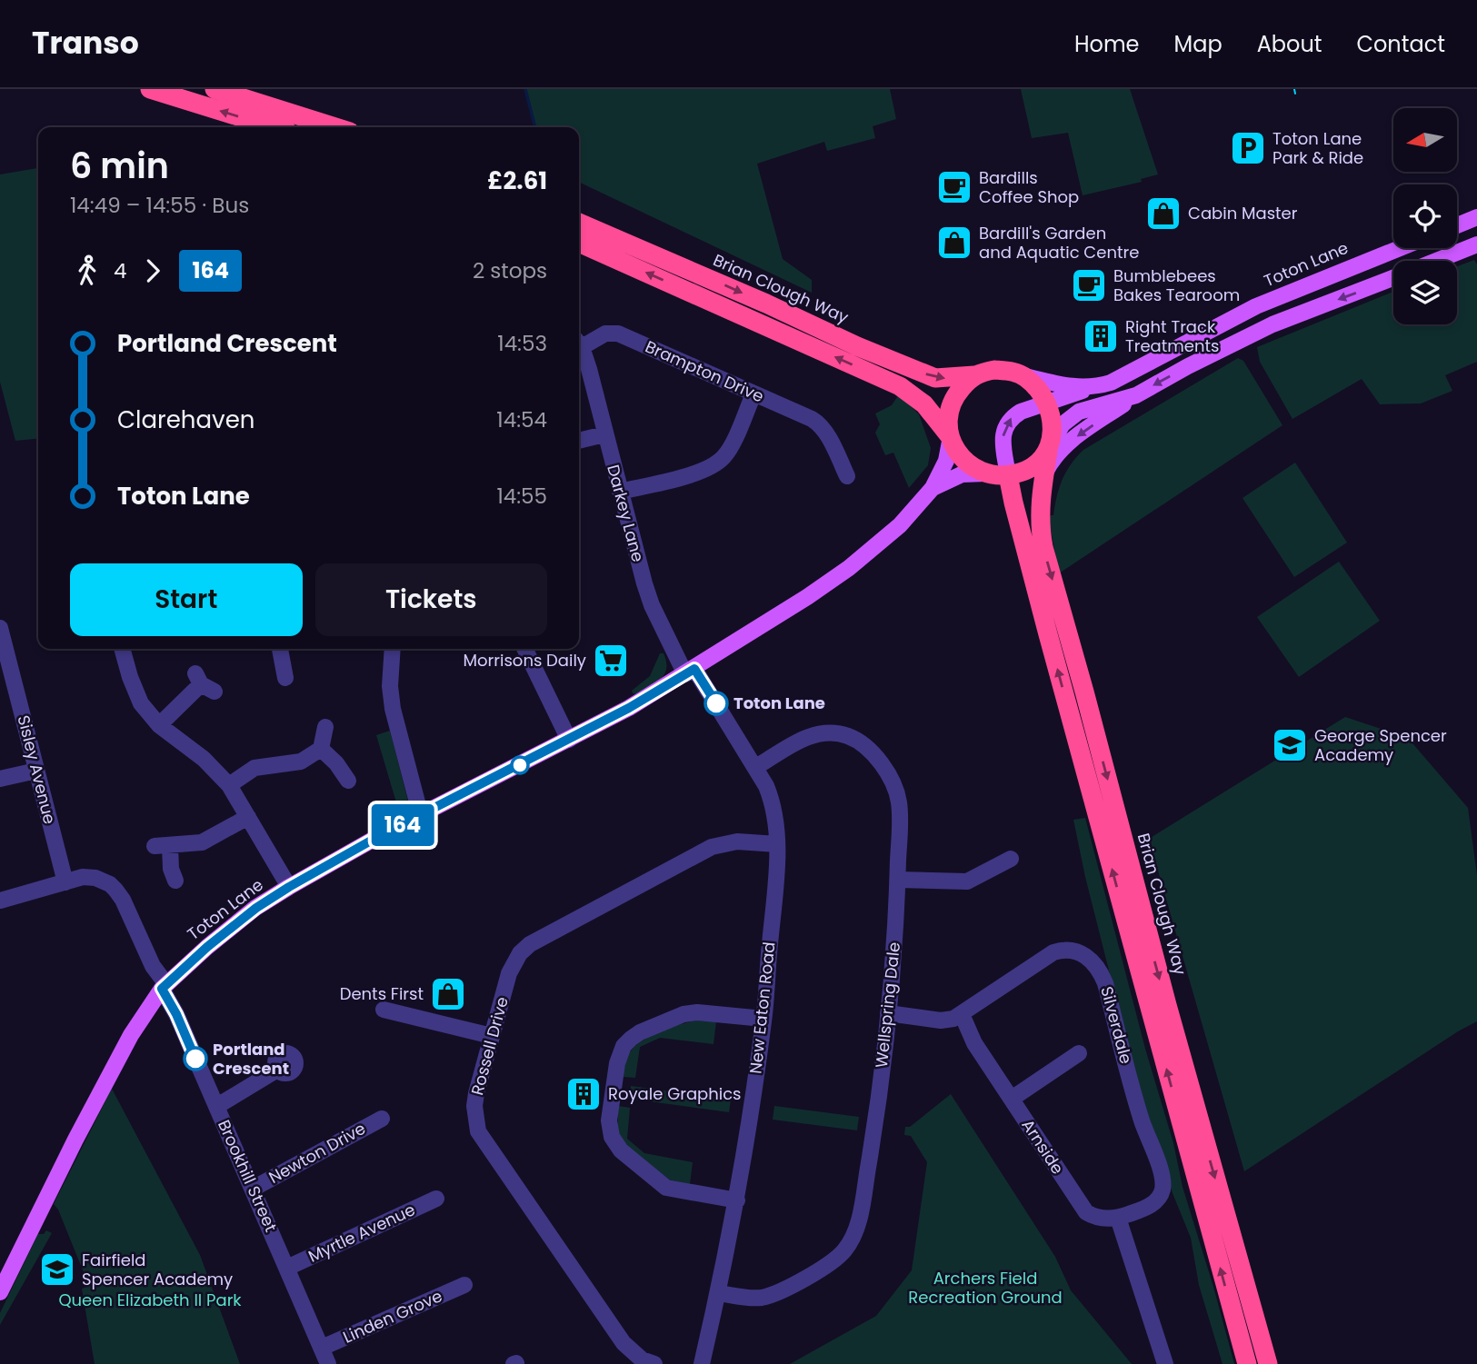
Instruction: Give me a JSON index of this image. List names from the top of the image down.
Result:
{
  "streets": {
    "highway": ["Brian Clough Way"],
    "main road": ["Toton Lane"],
    "street": [
      "Brampton Drive",
      "Darkey Lane",
      "Sisley Avenue",
      "Wellspring Dale",
      "New Eaton Road",
      "Silverdale",
      "Rossell Drive",
      "Arnside",
      "Newton Drive",
      "Brookhill Street",
      "Myrtle Avenue",
      "Linden Grove"
    ]
  },
  "crossings": [
    ["Toton Lane", "Brian Clough Way"],
    ["Toton Lane", "Darkey Lane"],
    ["Toton Lane", "New Eaton Road"],
    ["Toton Lane", "Brookhill Street"],
    ["Darkey Lane", "New Eaton Road"],
    ["Sisley Avenue", "Brookhill Street"],
    ["Wellspring Dale", "New Eaton Road"],
    ["Wellspring Dale", "Silverdale"],
    ["New Eaton Road", "Rossell Drive"],
    ["Silverdale", "Arnside"],
    ["Newton Drive", "Brookhill Street"],
    ["Brookhill Street", "Myrtle Avenue"],
    ["Brookhill Street", "Linden Grove"]
  ],
  "parks": ["Archers Field Recreation Ground", "Queen Elizabeth II Park"],
  "places": {
    "parking": ["Toton Lane Park & Ride"],
    "cafe": ["Bardills Coffee Shop", "Bumblebees Bakes Tearoom"],
    "shop": ["Cabin Master", "Bardill's Garden and Aquatic Centre", "Dents First"],
    "building": ["Right Track Treatments", "Royale Graphics"],
    "supermarket": ["Morrisons Daily"],
    "other": ["Toton Lane", "Portland Crescent"],
    "school or university": ["George Spencer Academy", "Fairfield Spencer Academy"]
  },
  "lines": ["bus line 164"],
  "north": "left",
  "page": {
    "header": "Transo",
    "nav": [
      "Home",
      "Map",
      "About",
      "Contact"
    ],
    "on_map": "164",
    "heading": ["6 min", "14:49 – 14:55 · Bus", "£2.61"],
    "legs": ["4", "164", "2 stops"],
    "list": [
      {
        "name": "Portland Crescent",
        "value": "14:53"
      },
      {
        "name": "Clarehaven",
        "value": "14:54"
      },
      {
        "name": "Toton Lane",
        "value": "14:55"
      }
    ],
    "buttons": ["Start", "Tickets"]
  }
}
